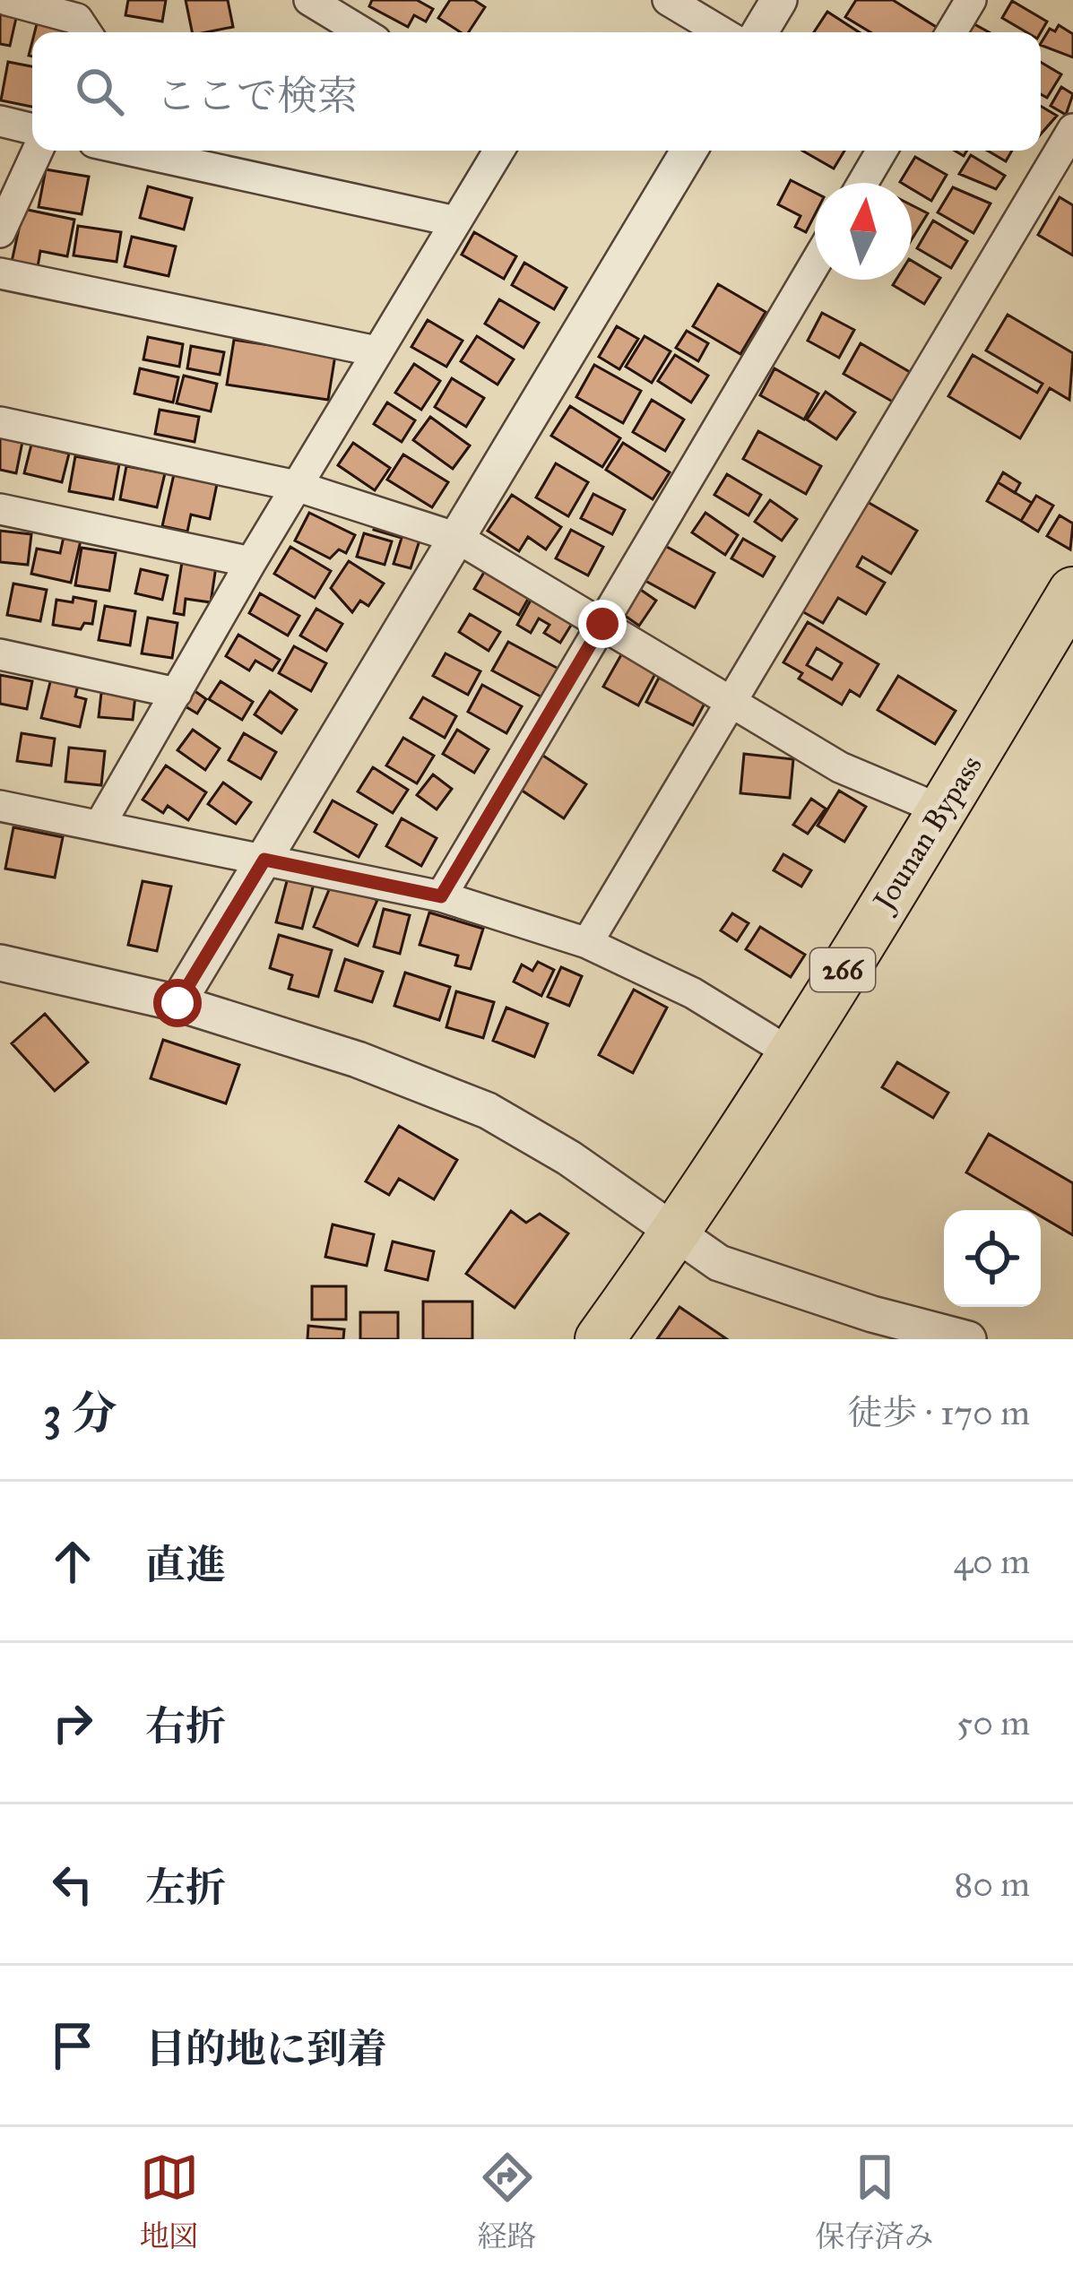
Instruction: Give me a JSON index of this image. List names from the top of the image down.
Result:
{
  "streets": {
    "highway": ["Jounan Bypass", "266"]
  },
  "north": "top",
  "page": {
    "search": "ここで検索",
    "heading": ["3 分", "徒歩 · 170 m"],
    "list": [
      ["直進", "40 m"],
      ["右折", "50 m"],
      ["左折", "80 m"],
      "目的地に到着"
    ],
    "nav": ["地図", "経路", "保存済み"]
  }
}
